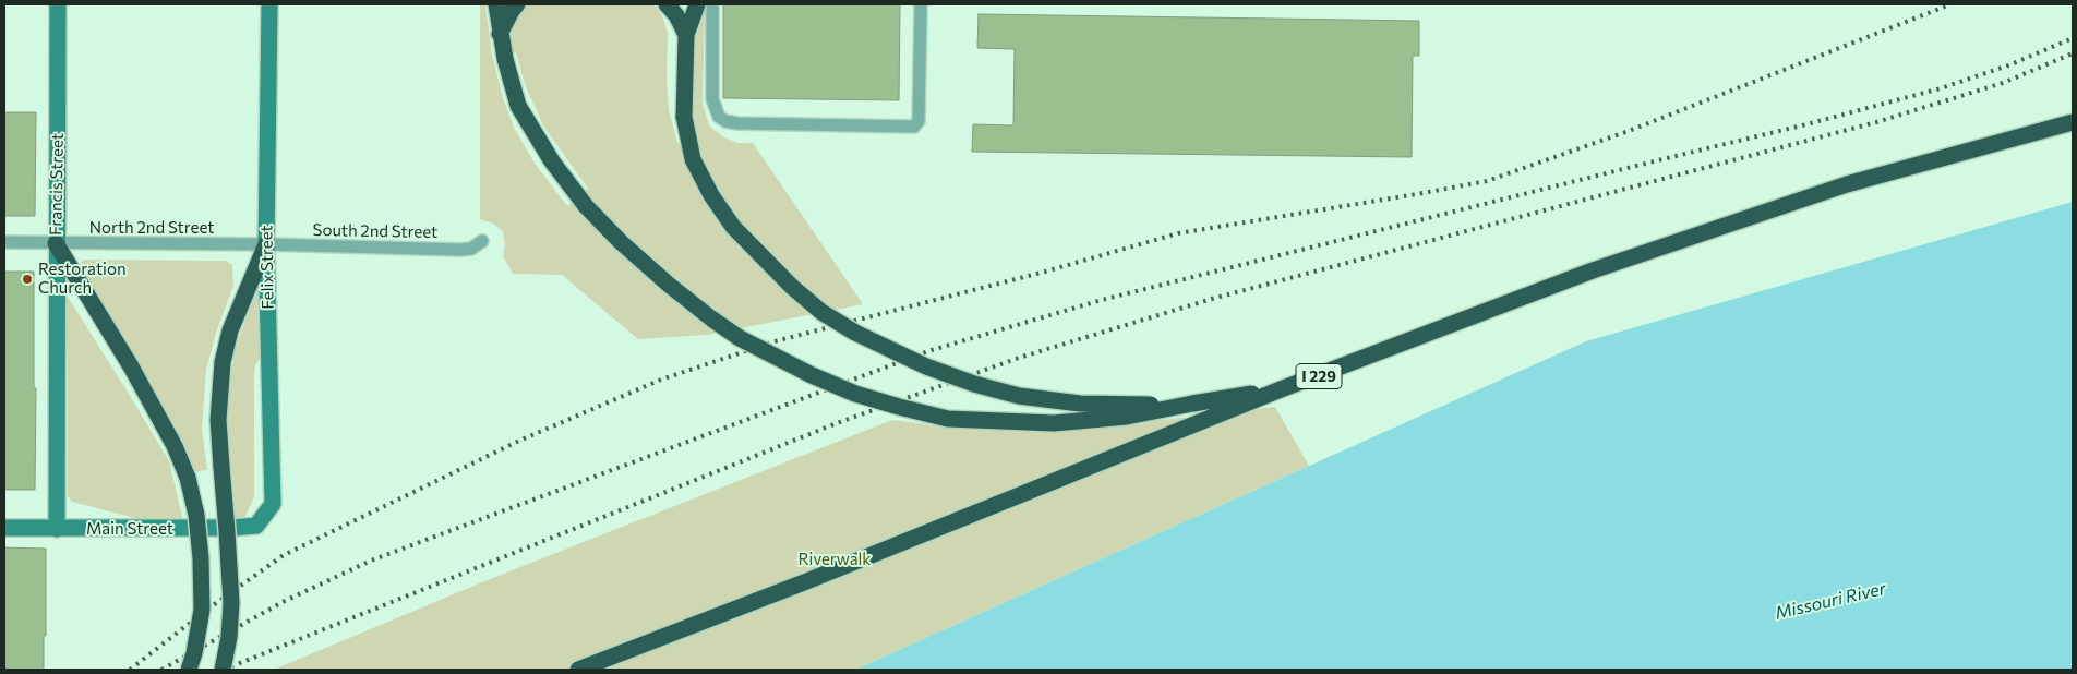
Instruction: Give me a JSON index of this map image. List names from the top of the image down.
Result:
{
  "streets": {
    "highway": ["I 229"],
    "main road": ["Francis Street", "Felix Street", "Main Street"],
    "street": ["North 2nd Street", "South 2nd Street"]
  },
  "crossings": [
    ["Francis Street", "North 2nd Street"],
    ["Francis Street", "Main Street"],
    ["North 2nd Street", "South 2nd Street"],
    ["North 2nd Street", "Felix Street"],
    ["South 2nd Street", "Felix Street"],
    ["Felix Street", "Main Street"]
  ],
  "water": ["Missouri River"],
  "parks": ["Riverwalk"],
  "places": ["Restoration Church"]
}
